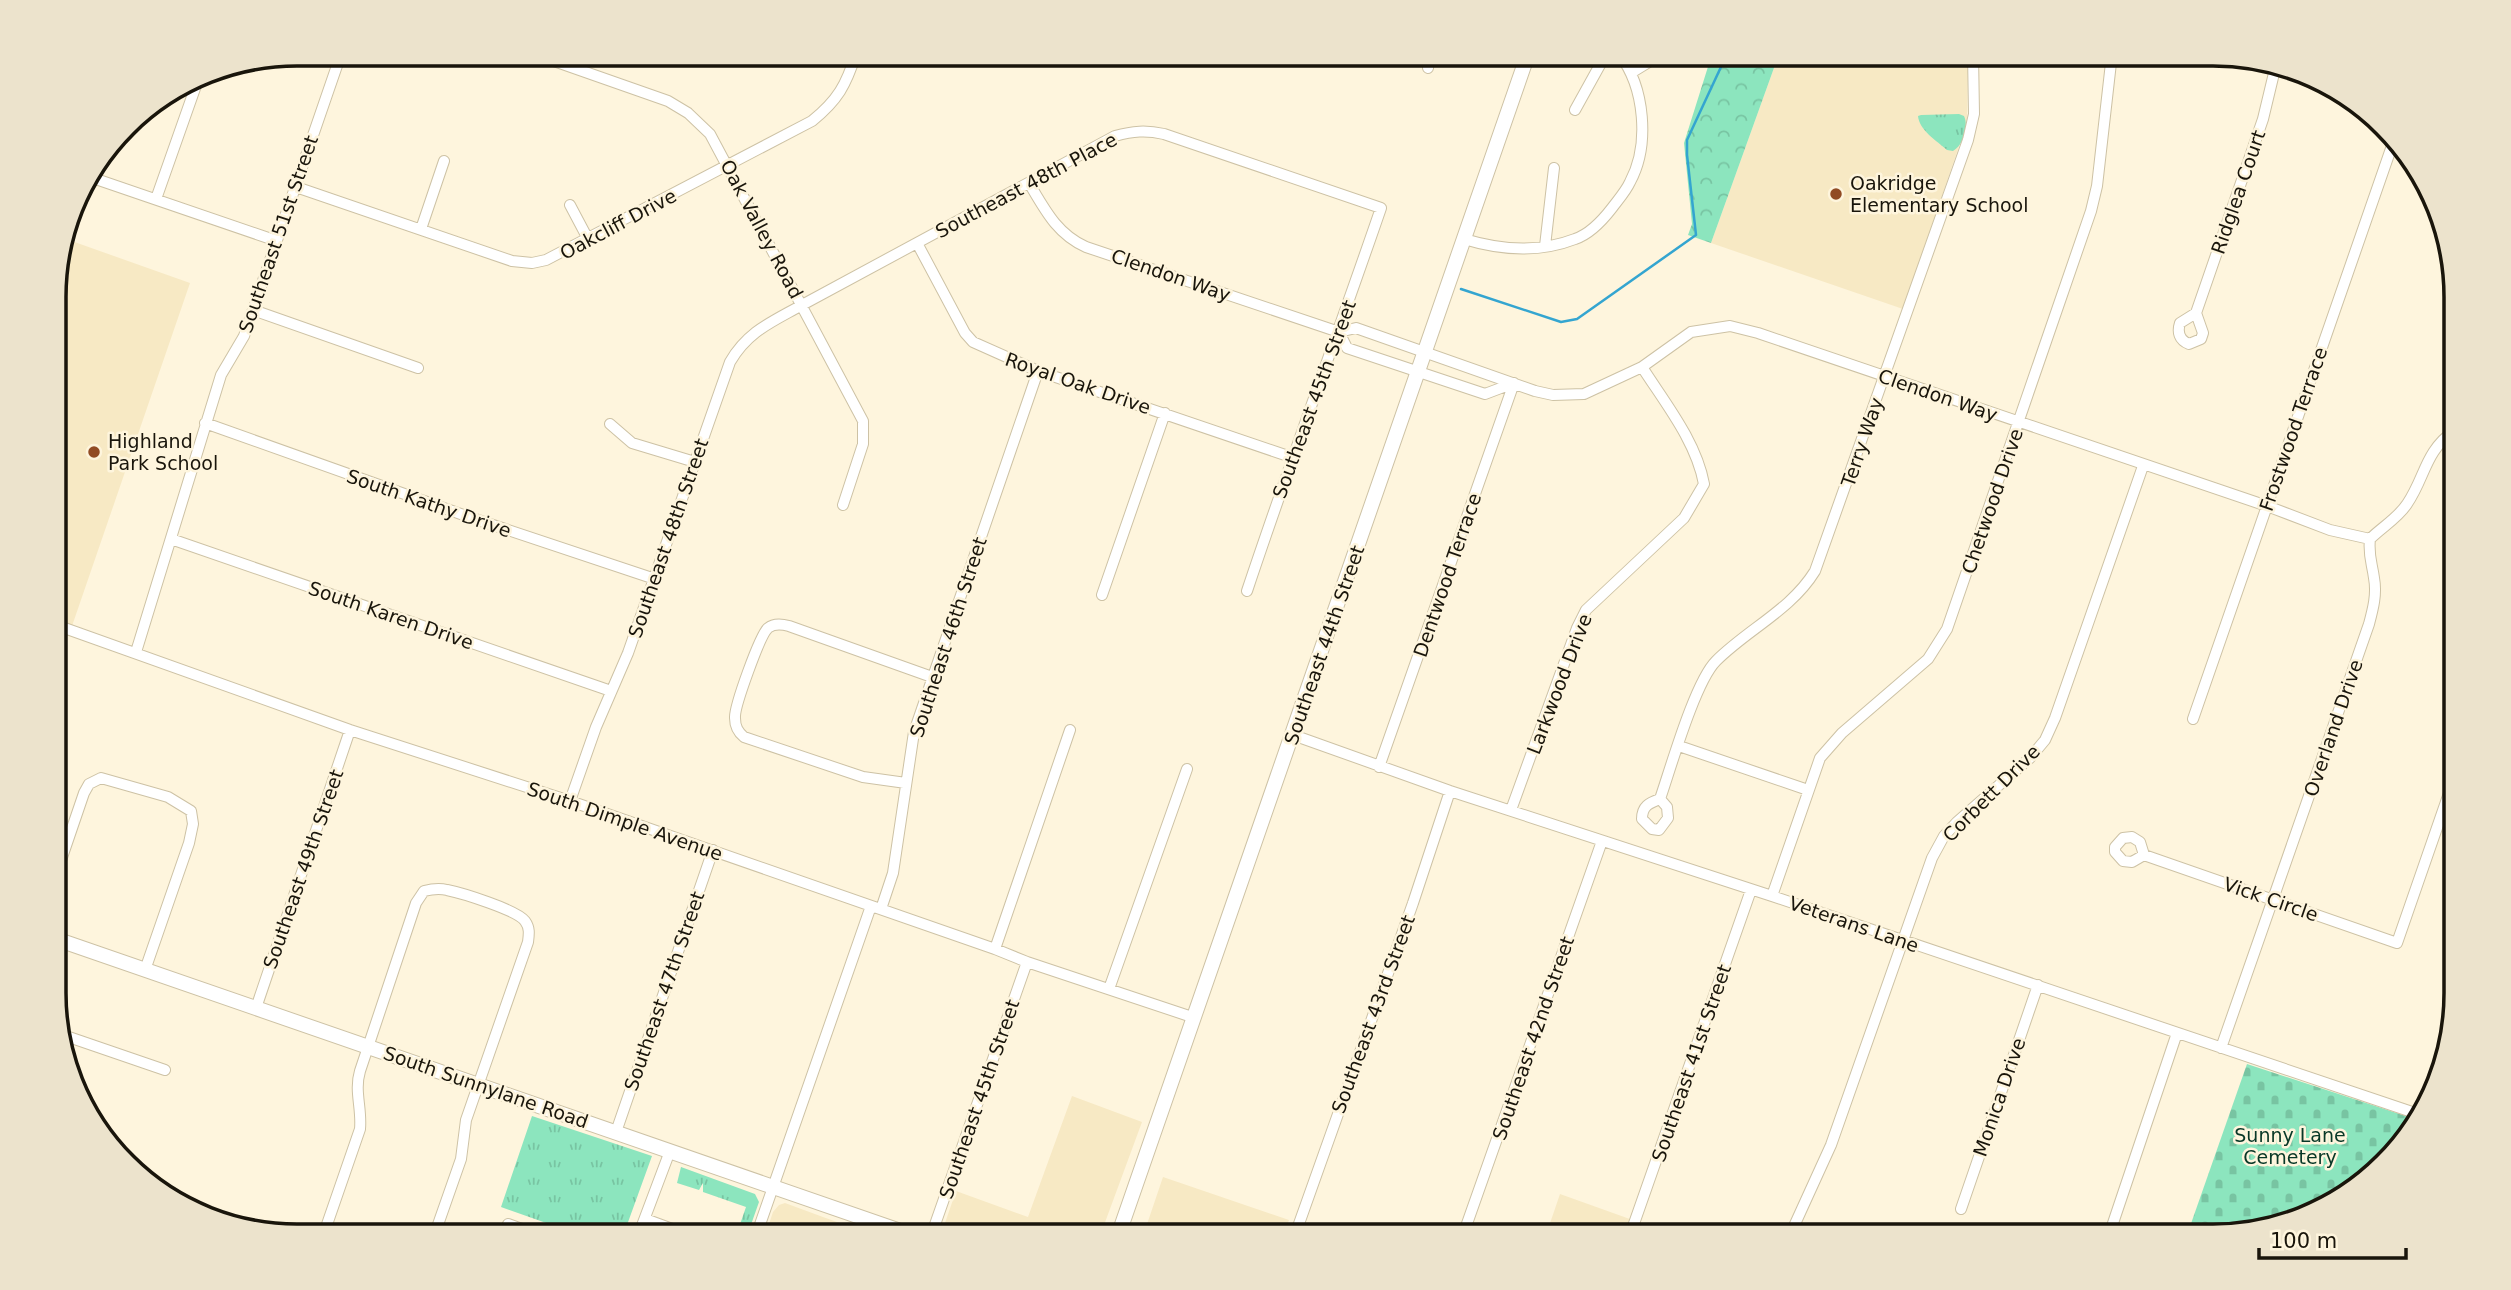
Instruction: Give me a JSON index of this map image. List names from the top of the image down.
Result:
{
  "streets": {
    "main road": ["Southeast 44th Street", "South Sunnylane Road"],
    "street": [
      "Southeast 48th Place",
      "Ridglea Court",
      "Oakcliff Drive",
      "Oak Valley Road",
      "Southeast 51st Street",
      "Clendon Way",
      "Royal Oak Drive",
      "Southeast 45th Street",
      "Frostwood Terrace",
      "Terry Way",
      "Chetwood Drive",
      "South Kathy Drive",
      "Southeast 48th Street",
      "Dentwood Terrace",
      "South Karen Drive",
      "Southeast 46th Street",
      "Larkwood Drive",
      "Overland Drive",
      "Corbett Drive",
      "South Dimple Avenue",
      "Southeast 49th Street",
      "Vick Circle",
      "Veterans Lane",
      "Southeast 47th Street",
      "Southeast 43rd Street",
      "Southeast 42nd Street",
      "Southeast 41st Street",
      "Monica Drive"
    ]
  },
  "crossings": [
    ["Southeast 48th Place", "Oak Valley Road"],
    ["Southeast 48th Place", "Clendon Way"],
    ["Southeast 48th Place", "Royal Oak Drive"],
    ["Southeast 48th Place", "Southeast 45th Street"],
    ["Southeast 48th Place", "Southeast 48th Street"],
    ["Oakcliff Drive", "Oak Valley Road"],
    ["Oakcliff Drive", "Southeast 51st Street"],
    ["Oak Valley Road", "Southeast 48th Street"],
    ["Southeast 51st Street", "South Kathy Drive"],
    ["Southeast 51st Street", "South Karen Drive"],
    ["Southeast 51st Street", "South Dimple Avenue"],
    ["Clendon Way", "Southeast 45th Street"],
    ["Clendon Way", "Frostwood Terrace"],
    ["Clendon Way", "Terry Way"],
    ["Clendon Way", "Chetwood Drive"],
    ["Clendon Way", "Dentwood Terrace"],
    ["Clendon Way", "Southeast 44th Street"],
    ["Clendon Way", "Larkwood Drive"],
    ["Clendon Way", "Overland Drive"],
    ["Clendon Way", "Corbett Drive"],
    ["Royal Oak Drive", "Southeast 45th Street"],
    ["Royal Oak Drive", "Southeast 46th Street"],
    ["Southeast 45th Street", "South Dimple Avenue"],
    ["Chetwood Drive", "Veterans Lane"],
    ["South Kathy Drive", "Southeast 48th Street"],
    ["Southeast 48th Street", "South Karen Drive"],
    ["Southeast 48th Street", "South Dimple Avenue"],
    ["Dentwood Terrace", "Veterans Lane"],
    ["Southeast 46th Street", "South Dimple Avenue"],
    ["Southeast 46th Street", "South Sunnylane Road"],
    ["Southeast 44th Street", "South Dimple Avenue"],
    ["Southeast 44th Street", "Veterans Lane"],
    ["Larkwood Drive", "Veterans Lane"],
    ["Overland Drive", "Vick Circle"],
    ["Overland Drive", "Veterans Lane"],
    ["Corbett Drive", "Veterans Lane"],
    ["South Dimple Avenue", "Southeast 49th Street"],
    ["South Dimple Avenue", "Southeast 47th Street"],
    ["Southeast 49th Street", "South Sunnylane Road"],
    ["Veterans Lane", "Southeast 43rd Street"],
    ["Veterans Lane", "Southeast 42nd Street"],
    ["Veterans Lane", "Southeast 41st Street"],
    ["Veterans Lane", "Monica Drive"],
    ["Southeast 47th Street", "South Sunnylane Road"]
  ],
  "parks": ["Sunny Lane Cemetery"],
  "places": ["Oakridge Elementary School", "Highland Park School"],
  "scale_bar": "100 m"
}
